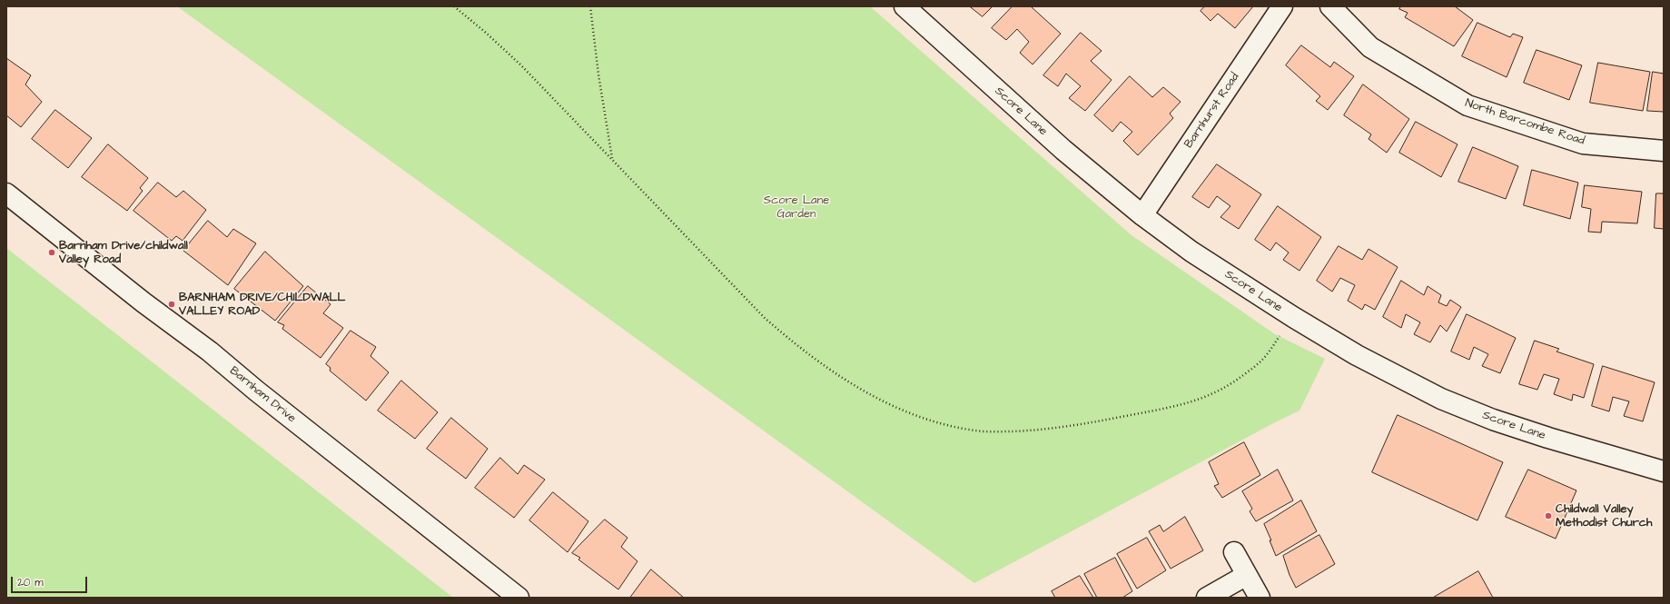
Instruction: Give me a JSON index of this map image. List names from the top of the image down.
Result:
{
  "streets": {
    "street": [
      "Barnhurst Road",
      "Score Lane",
      "North Barcombe Road",
      "Barnham Drive"
    ]
  },
  "crossings": [
    ["Barnhurst Road", "Score Lane"]
  ],
  "parks": ["Score Lane Garden"],
  "places": ["Barnham Drive/childwall Valley Road", "BARNHAM DRIVE/CHILDWALL VALLEY ROAD", "Childwall Valley Methodist Church"],
  "scale_bar": "20 m"
}
